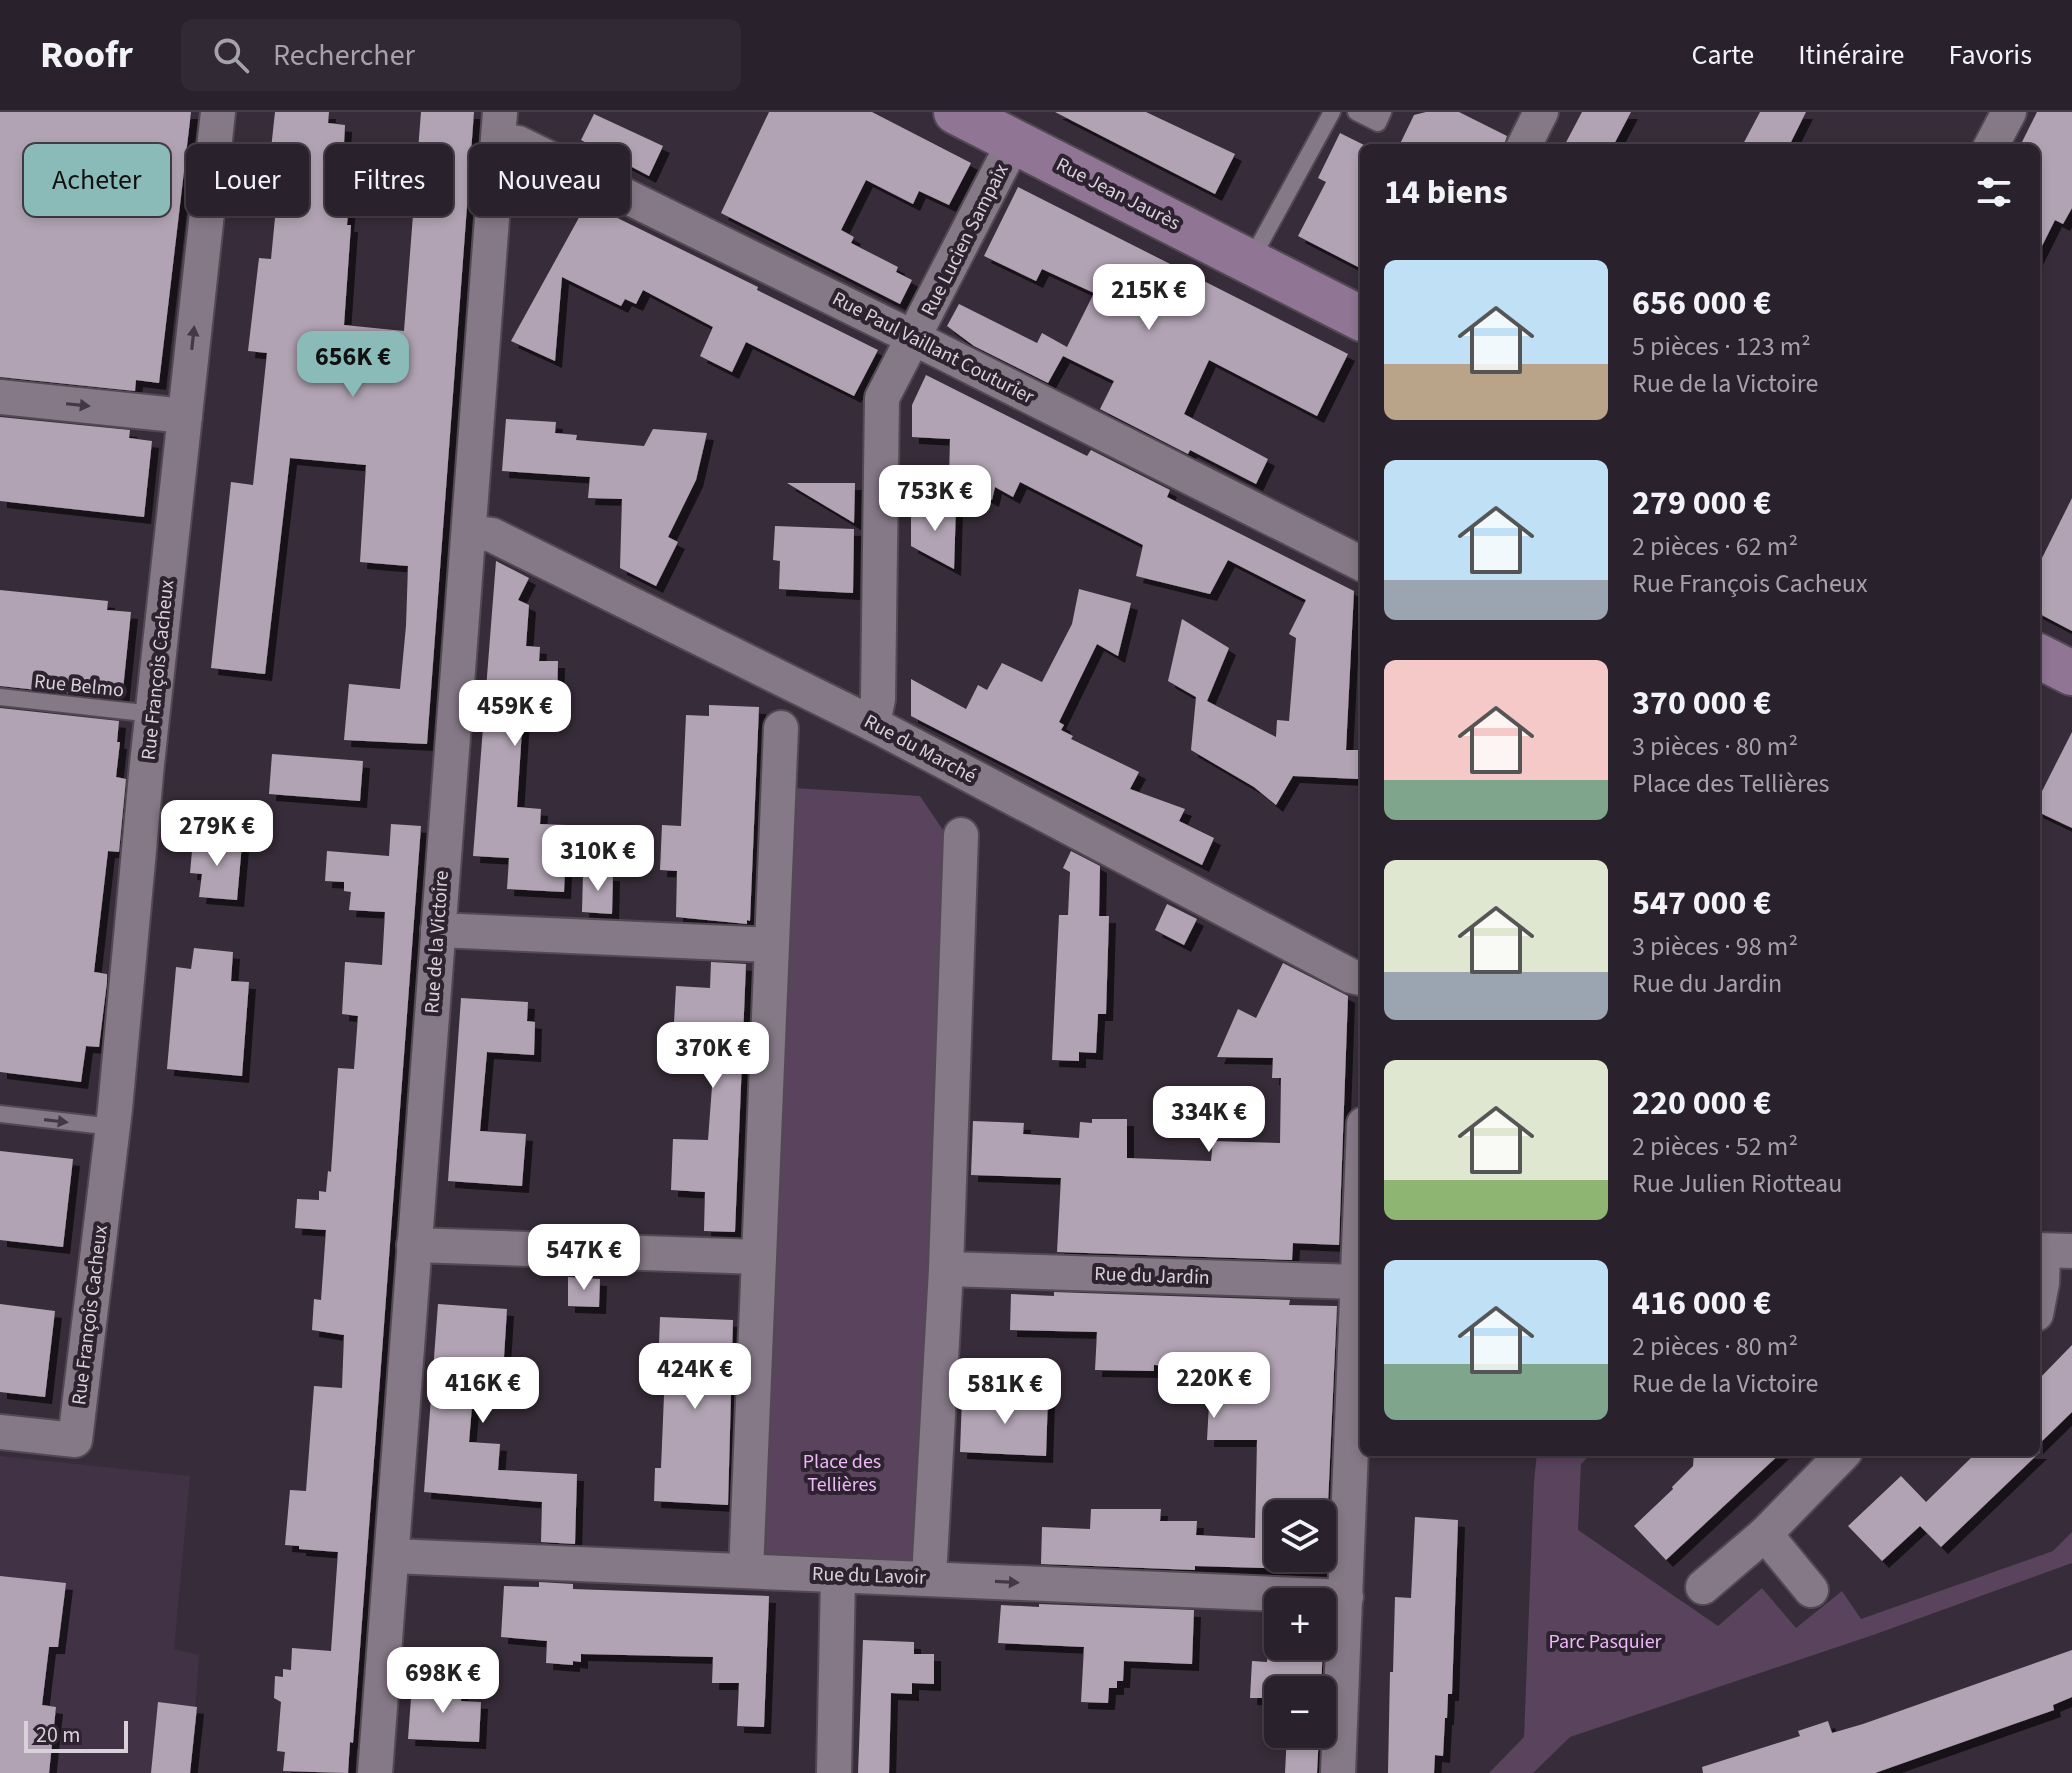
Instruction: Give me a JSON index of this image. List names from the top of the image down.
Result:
{
  "streets": {
    "main road": ["Rue Jean Jaurès"],
    "street": [
      "Rue Lucien Sampaix",
      "Rue Paul Vaillant Couturier",
      "Rue François Cacheux",
      "Rue du Marché",
      "Rue de la Victoire",
      "Rue du Jardin",
      "Rue du Lavoir"
    ],
    "lane": ["Rue Belmo"]
  },
  "crossings": [
    ["Rue Jean Jaurès", "Rue Lucien Sampaix"],
    ["Rue Lucien Sampaix", "Rue Paul Vaillant Couturier"],
    ["Rue Lucien Sampaix", "Rue du Marché"],
    ["Rue Paul Vaillant Couturier", "Rue de la Victoire"],
    ["Rue François Cacheux", "Rue Belmo"],
    ["Rue du Marché", "Rue de la Victoire"],
    ["Rue de la Victoire", "Rue du Lavoir"]
  ],
  "one_way": ["Rue du Lavoir"],
  "parks": ["Place des Tellières", "Parc Pasquier"],
  "scale_bar": "20 m",
  "page": {
    "header": "Roofr",
    "search": "Rechercher",
    "nav": ["Carte", "Itinéraire", "Favoris"],
    "chip": [
      "Acheter",
      "Louer",
      "Filtres",
      "Nouveau"
    ],
    "heading": "14 biens",
    "list": [
      {
        "name": "656 000 €",
        "note": "5 pièces · 123 m² · Rue de la Victoire"
      },
      {
        "name": "279 000 €",
        "note": "2 pièces · 62 m² · Rue François Cacheux"
      },
      {
        "name": "370 000 €",
        "note": "3 pièces · 80 m² · Place des Tellières"
      },
      {
        "name": "547 000 €",
        "note": "3 pièces · 98 m² · Rue du Jardin"
      },
      {
        "name": "220 000 €",
        "note": "2 pièces · 52 m² · Rue Julien Riotteau"
      },
      {
        "name": "416 000 €",
        "note": "2 pièces · 80 m² · Rue de la Victoire"
      }
    ],
    "price": [
      "215K €",
      "656K €",
      "753K €",
      "459K €",
      "279K €",
      "310K €",
      "370K €",
      "334K €",
      "547K €",
      "424K €",
      "220K €",
      "416K €",
      "581K €",
      "698K €"
    ],
    "map_buttons": ["+", "−"],
    "scale": "20 m"
  }
}
